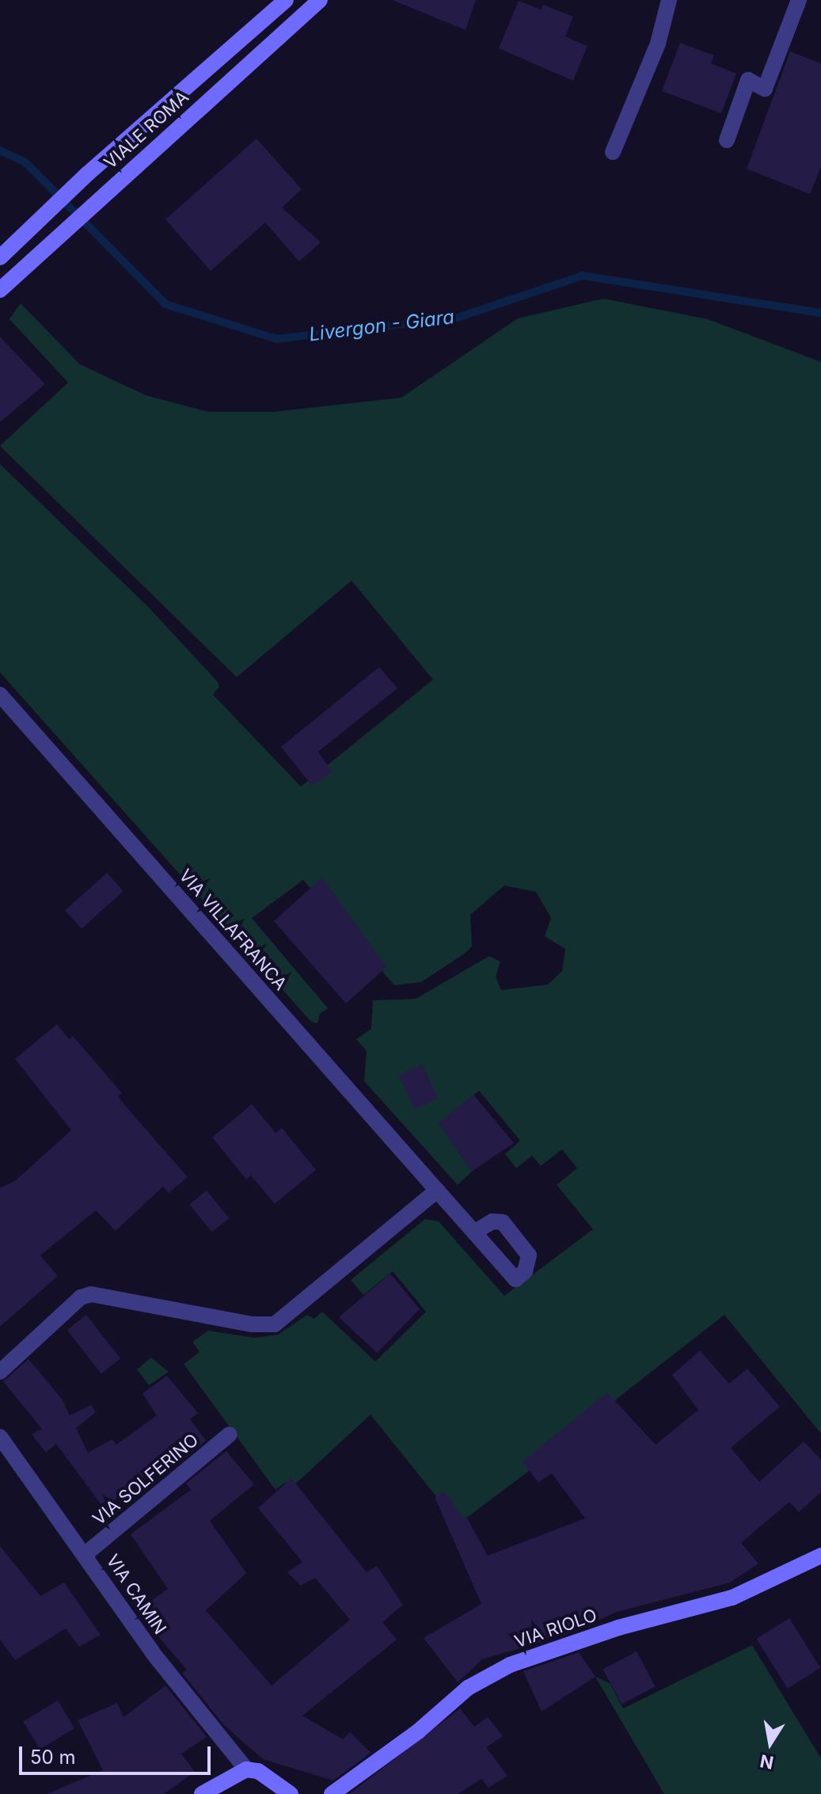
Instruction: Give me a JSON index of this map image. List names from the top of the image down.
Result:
{
  "streets": {
    "main road": ["VIALE ROMA", "VIA RIOLO"],
    "street": ["VIA VILLAFRANCA", "VIA SOLFERINO", "VIA CAMIN"]
  },
  "crossings": [
    ["VIA SOLFERINO", "VIA CAMIN"]
  ],
  "water": ["Livergon - Giara"],
  "scale_bar": "50 m",
  "north": "bottom"
}
